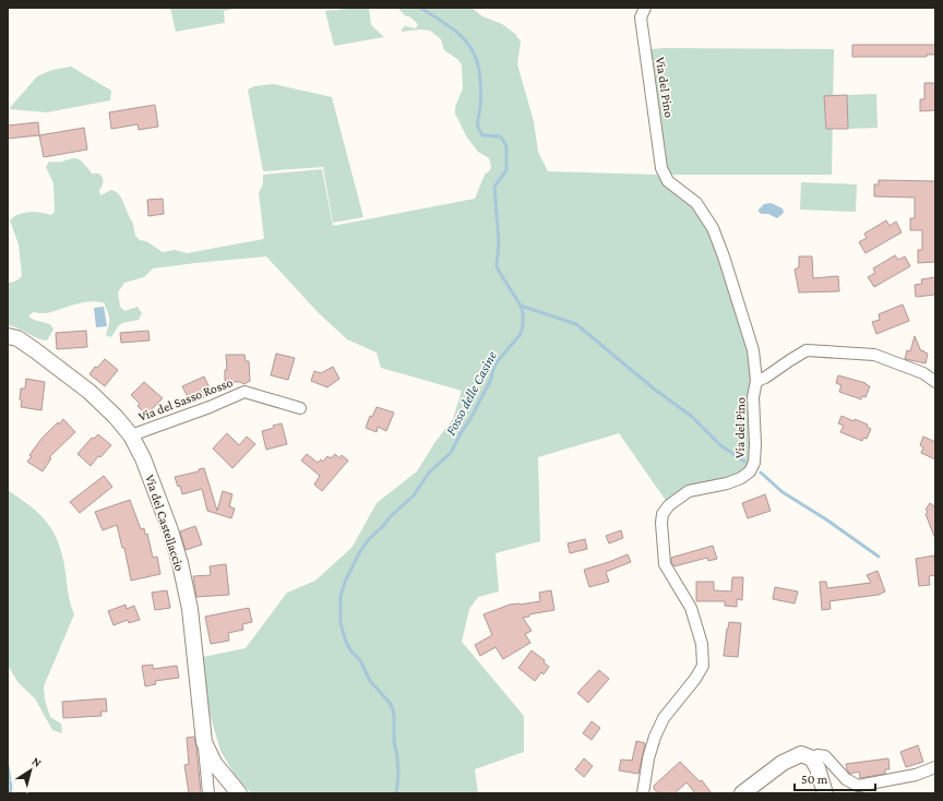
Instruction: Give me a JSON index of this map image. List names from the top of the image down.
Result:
{
  "streets": {
    "street": ["Via del Pino", "Via del Sasso Rosso", "Via del Castellaccio"]
  },
  "crossings": [
    ["Via del Sasso Rosso", "Via del Castellaccio"]
  ],
  "water": ["Fosso delle Casine"],
  "scale_bar": "50 m",
  "north": "top right"
}
